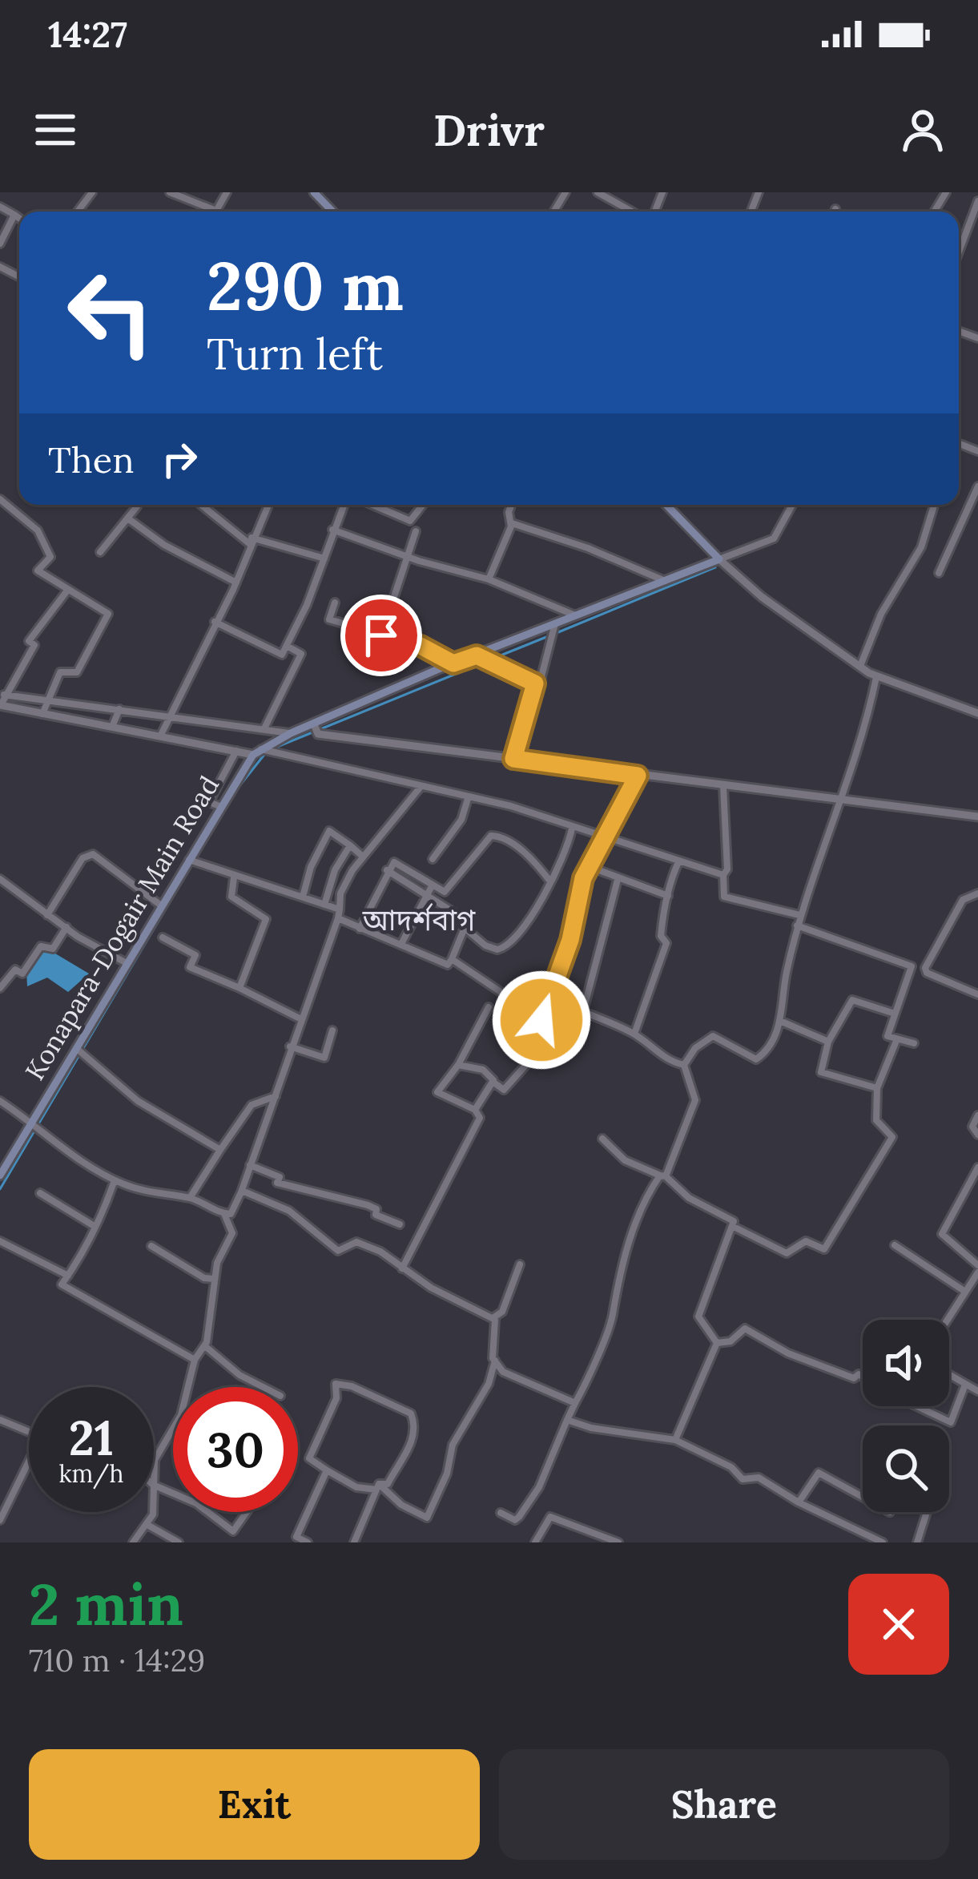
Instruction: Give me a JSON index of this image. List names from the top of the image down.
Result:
{
  "streets": {
    "main road": ["Konapara-Dogair Main Road"]
  },
  "districts": ["আদর্শবাগ"],
  "page": {
    "status": "14:27",
    "header": "Drivr",
    "turn": ["290 m", "Turn left"],
    "then": "Then",
    "speed": "21 km/h",
    "limit": "30",
    "heading": ["2 min", "710 m · 14:29"],
    "buttons": ["Exit", "Share"]
  }
}
